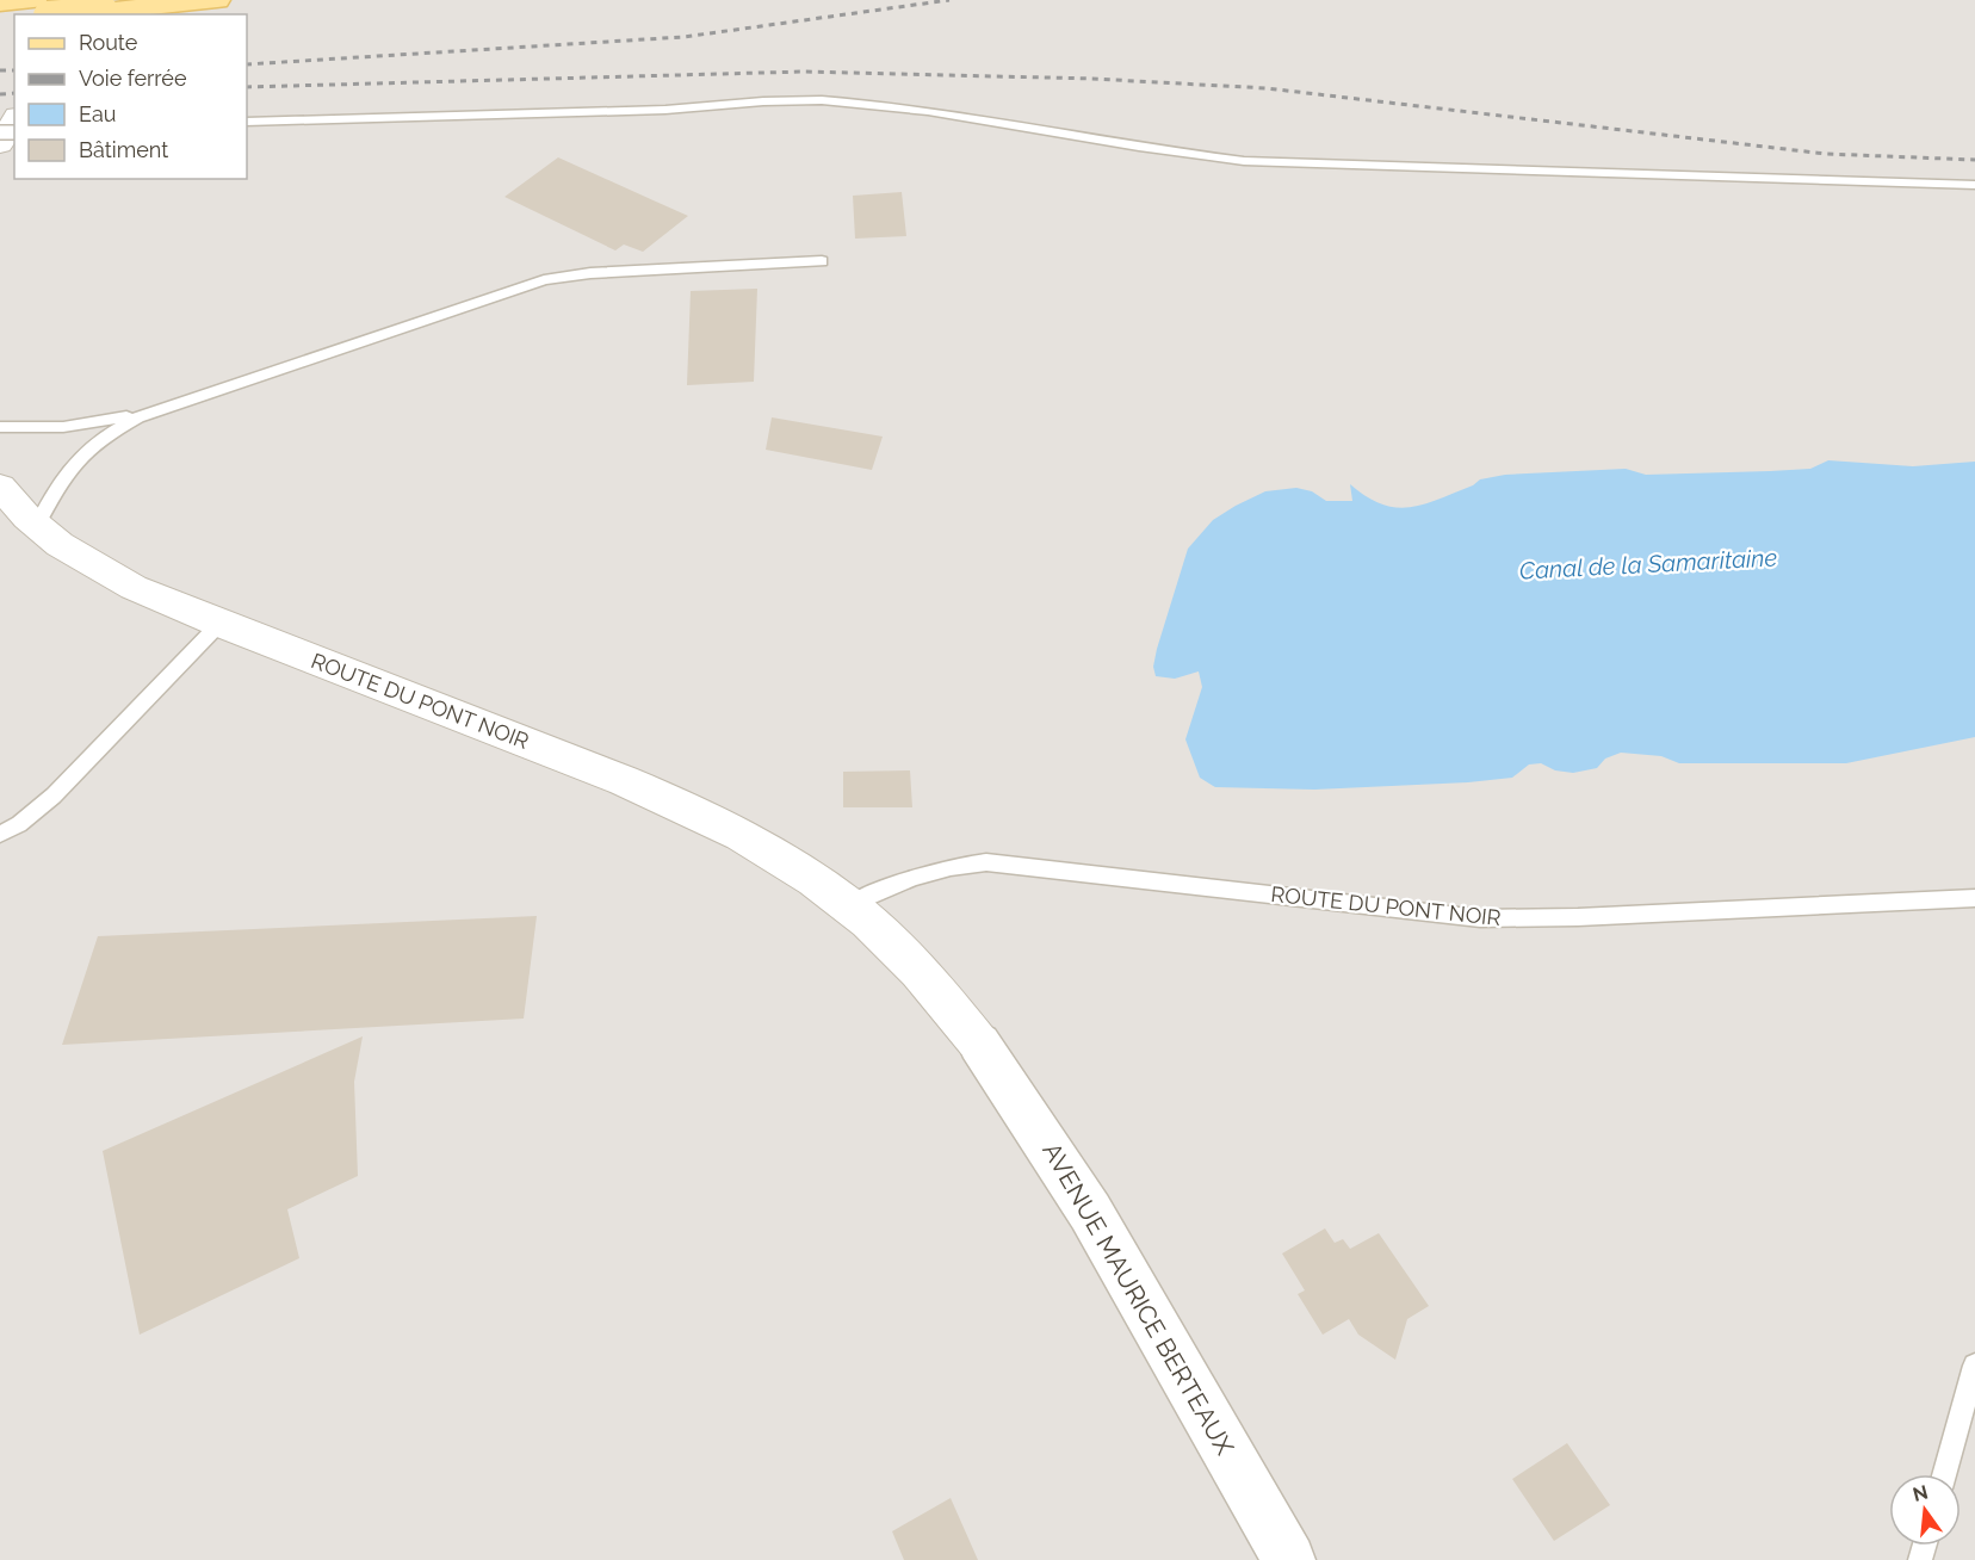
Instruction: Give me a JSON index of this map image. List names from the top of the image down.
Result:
{
  "streets": {
    "street": ["ROUTE DU PONT NOIR", "AVENUE MAURICE BERTEAUX"]
  },
  "crossings": [
    ["ROUTE DU PONT NOIR", "AVENUE MAURICE BERTEAUX"]
  ],
  "water": ["Canal de la Samaritaine"],
  "legend": [
    "Route",
    "Voie ferrée",
    "Eau",
    "Bâtiment"
  ],
  "north": "top"
}
